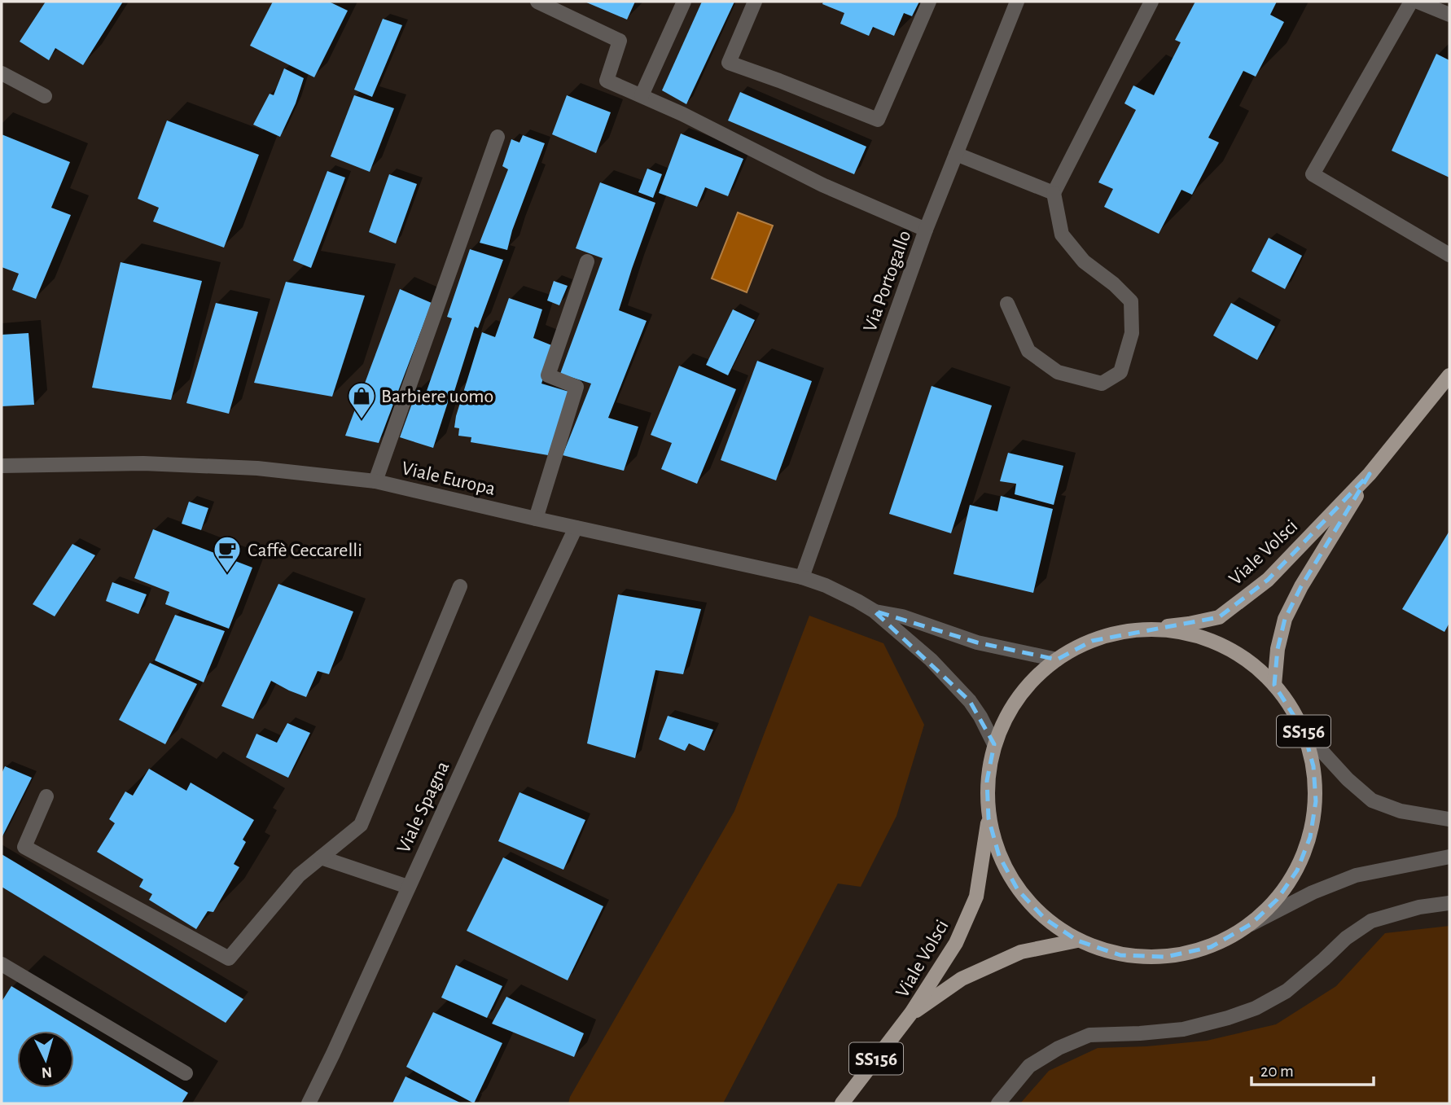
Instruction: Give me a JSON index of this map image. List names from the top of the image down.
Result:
{
  "streets": {
    "main road": ["Viale Volsci", "SS156"],
    "street": ["Via Portogallo", "Viale Europa", "Viale Spagna"]
  },
  "crossings": [
    ["Via Portogallo", "Viale Europa"],
    ["Viale Europa", "Viale Spagna"],
    ["Viale Volsci", "SS156"]
  ],
  "places": {
    "shop": ["Barbiere uomo"],
    "cafe": ["Caffè Ceccarelli"]
  },
  "scale_bar": "20 m",
  "north": "bottom"
}
